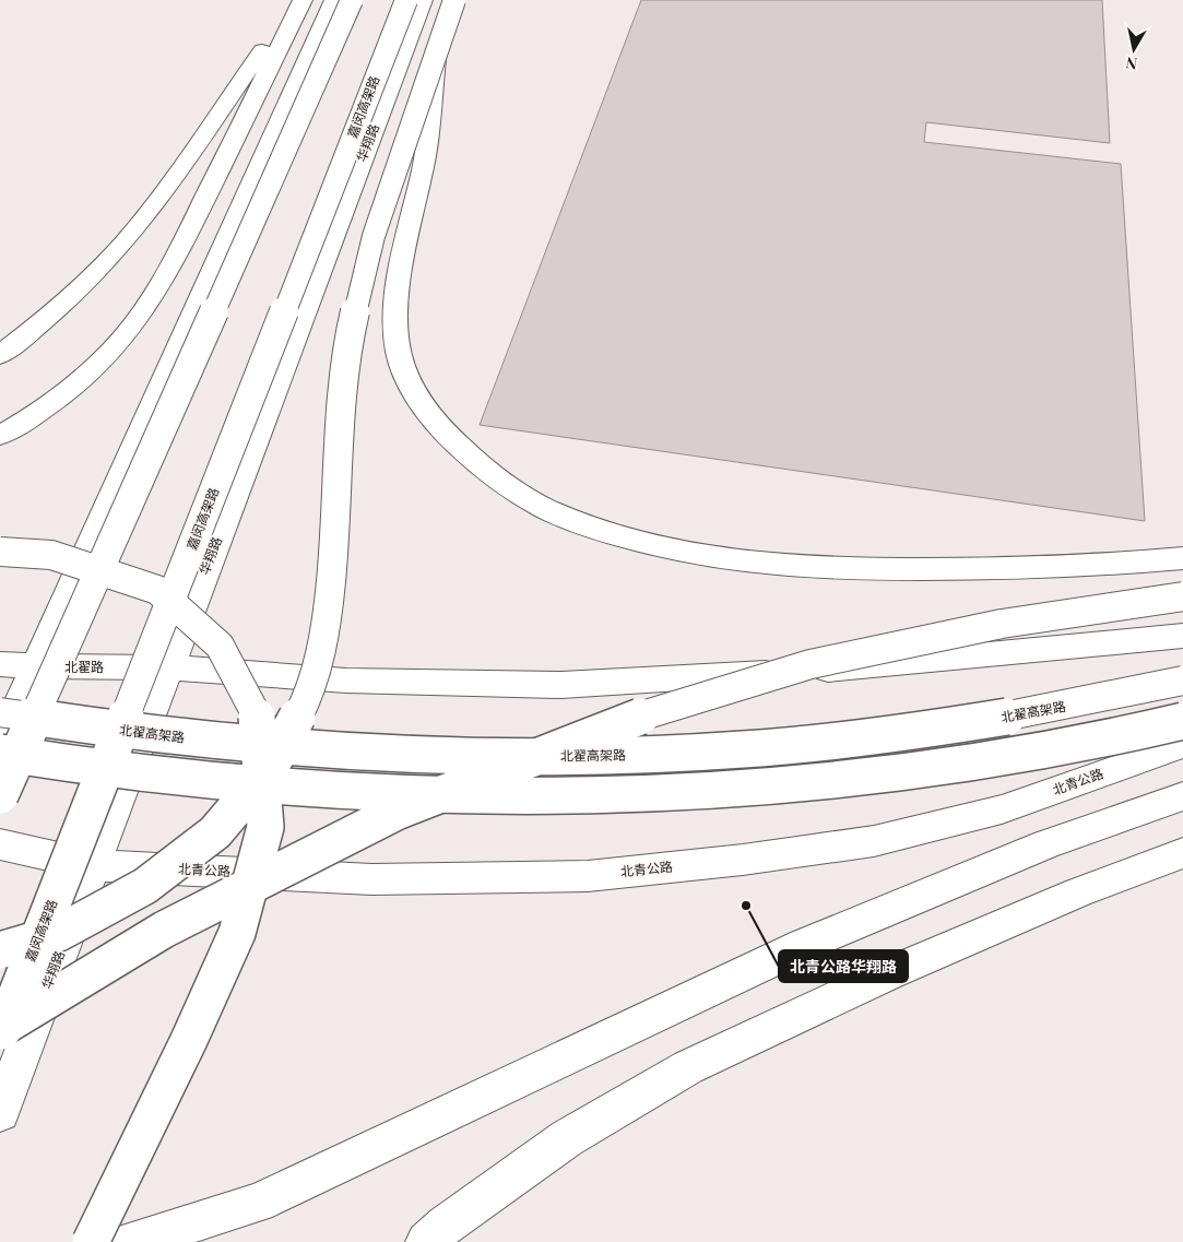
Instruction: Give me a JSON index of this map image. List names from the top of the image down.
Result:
{
  "streets": {
    "main road": [
      "嘉闵高架路",
      "华翔路",
      "北翟路",
      "北翟高架路",
      "北青公路"
    ]
  },
  "crossings": [
    ["华翔路", "北翟路"],
    ["华翔路", "北青公路"]
  ],
  "places": ["北青公路华翔路"],
  "north": "bottom"
}
